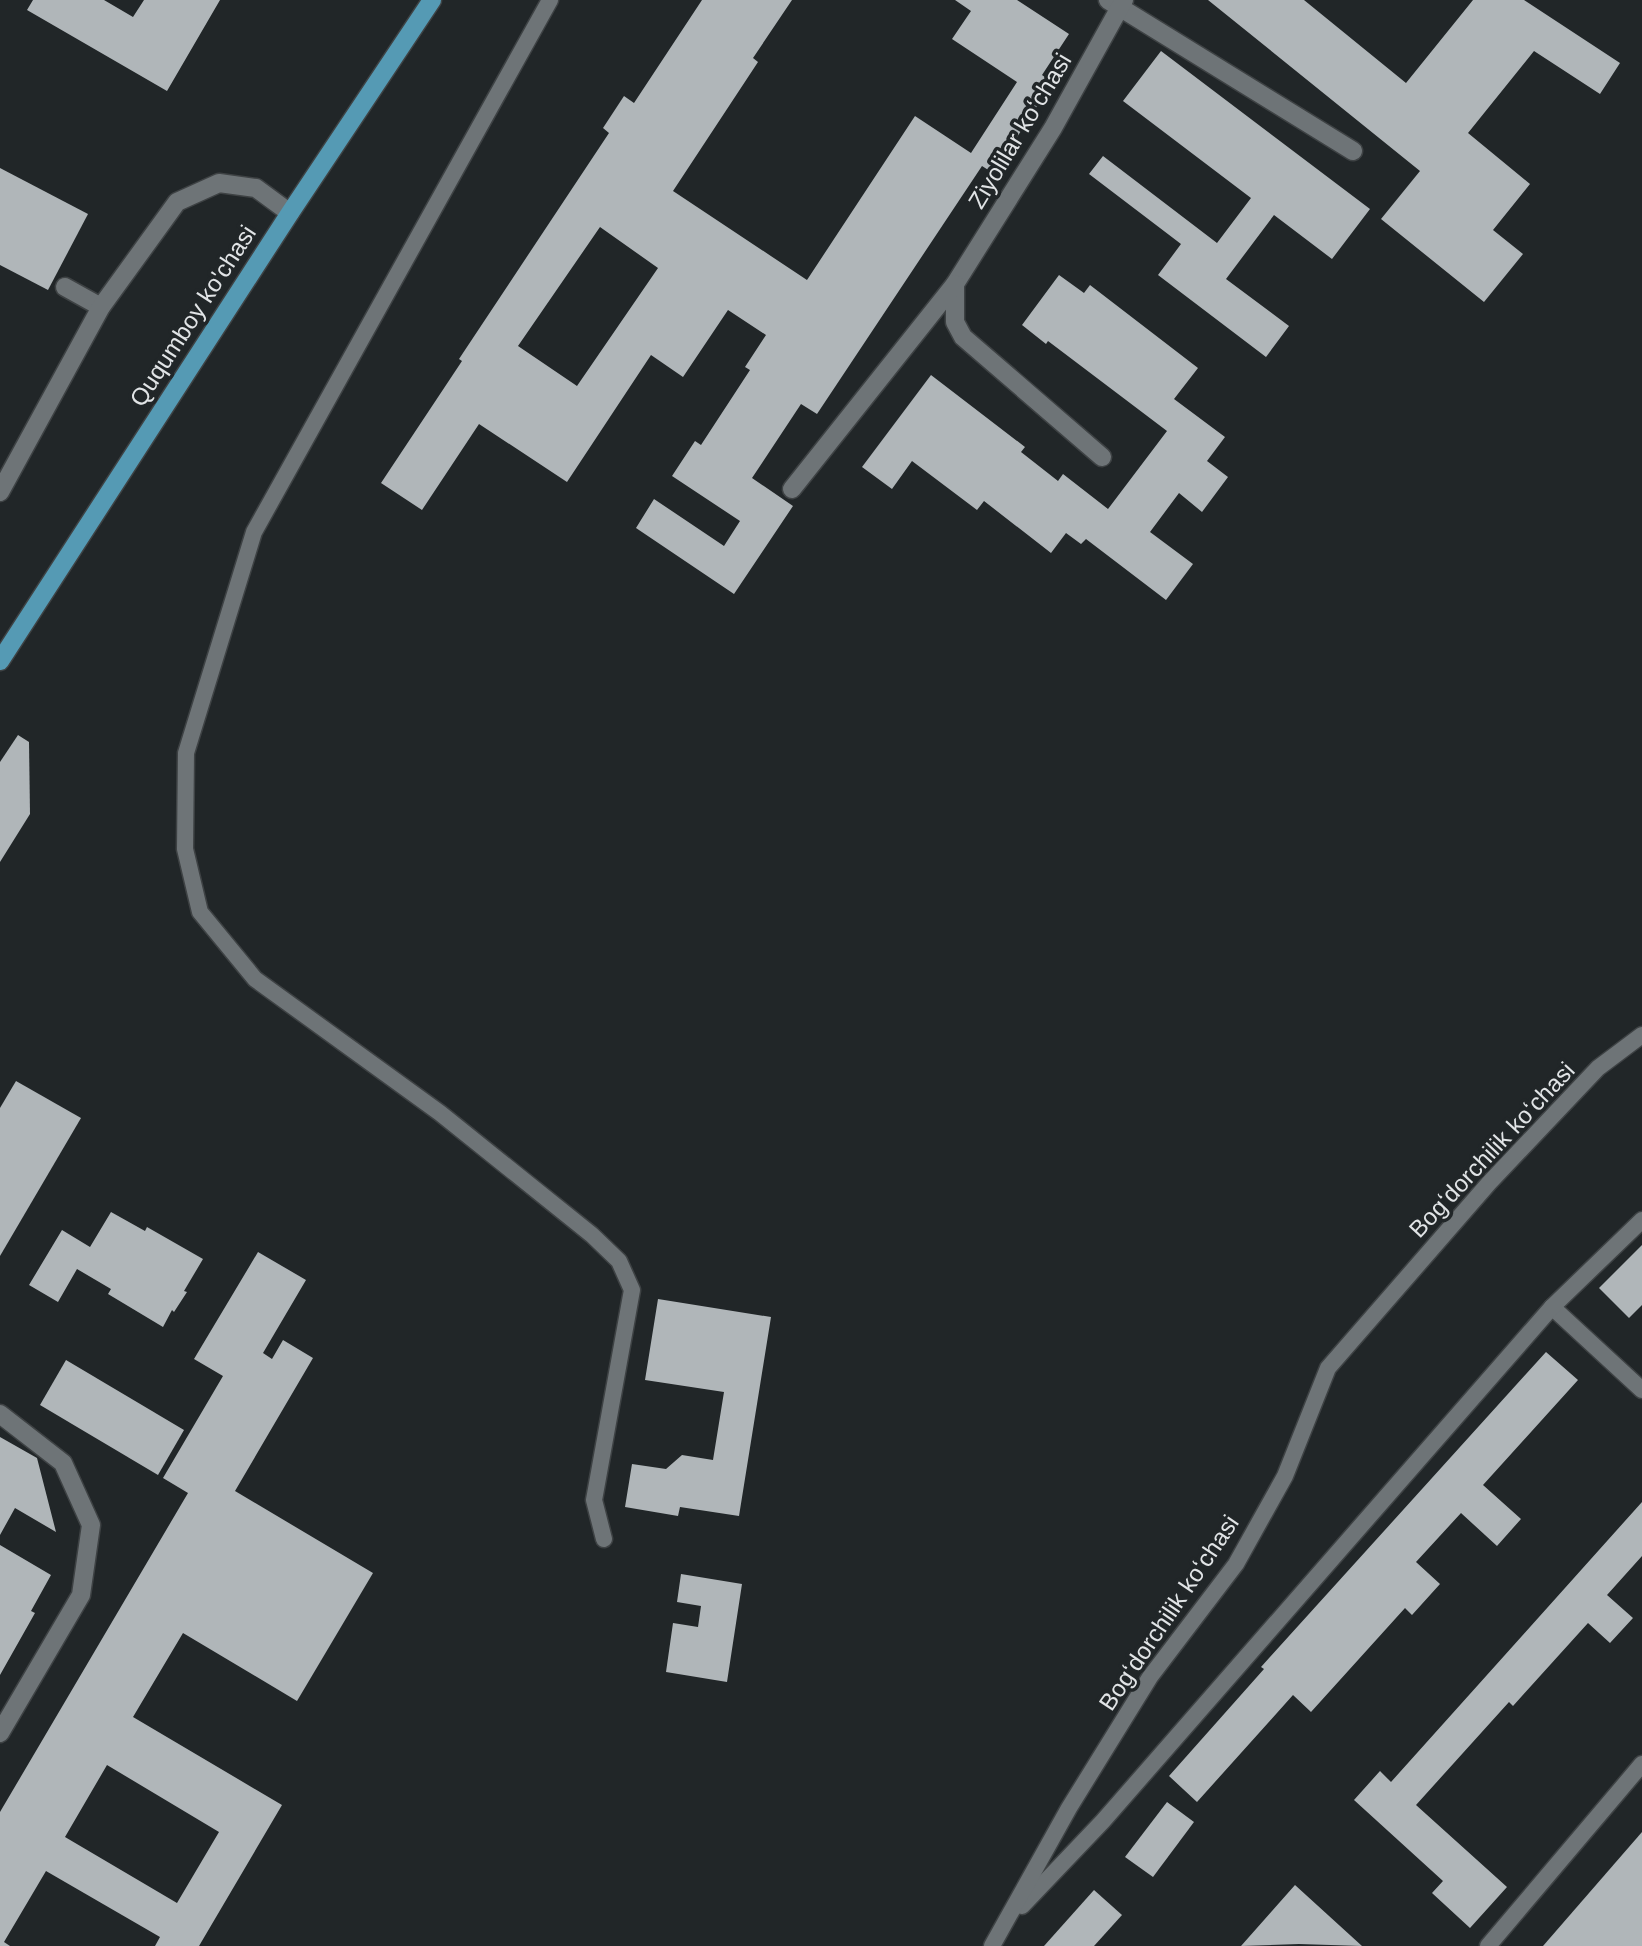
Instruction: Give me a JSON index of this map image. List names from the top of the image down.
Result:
{
  "streets": {
    "main road": ["Ququmboy ko'chasi"],
    "street": ["Ziyolilar koʻchasi"],
    "lane": ["Bogʻdorchilik koʻchasi"]
  }
}
